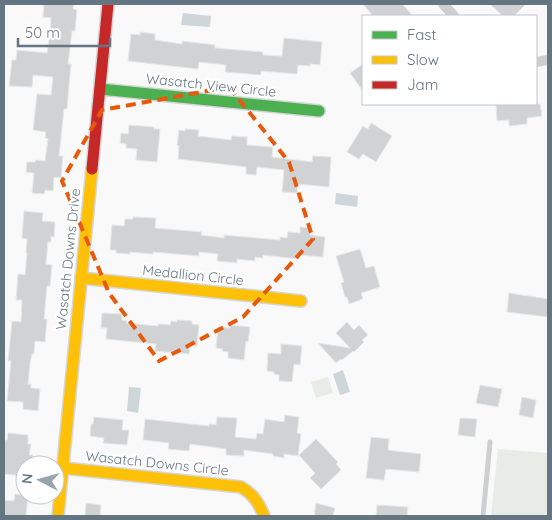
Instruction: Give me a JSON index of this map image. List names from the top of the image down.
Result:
{
  "streets": {
    "street": [
      "Wasatch View Circle",
      "Wasatch Downs Drive",
      "Medallion Circle",
      "Wasatch Downs Circle"
    ]
  },
  "crossings": [
    ["Wasatch View Circle", "Wasatch Downs Drive"],
    ["Wasatch Downs Drive", "Medallion Circle"]
  ],
  "legend": ["Fast", "Slow", "Jam"],
  "scale_bar": "50 m",
  "north": "left"
}
